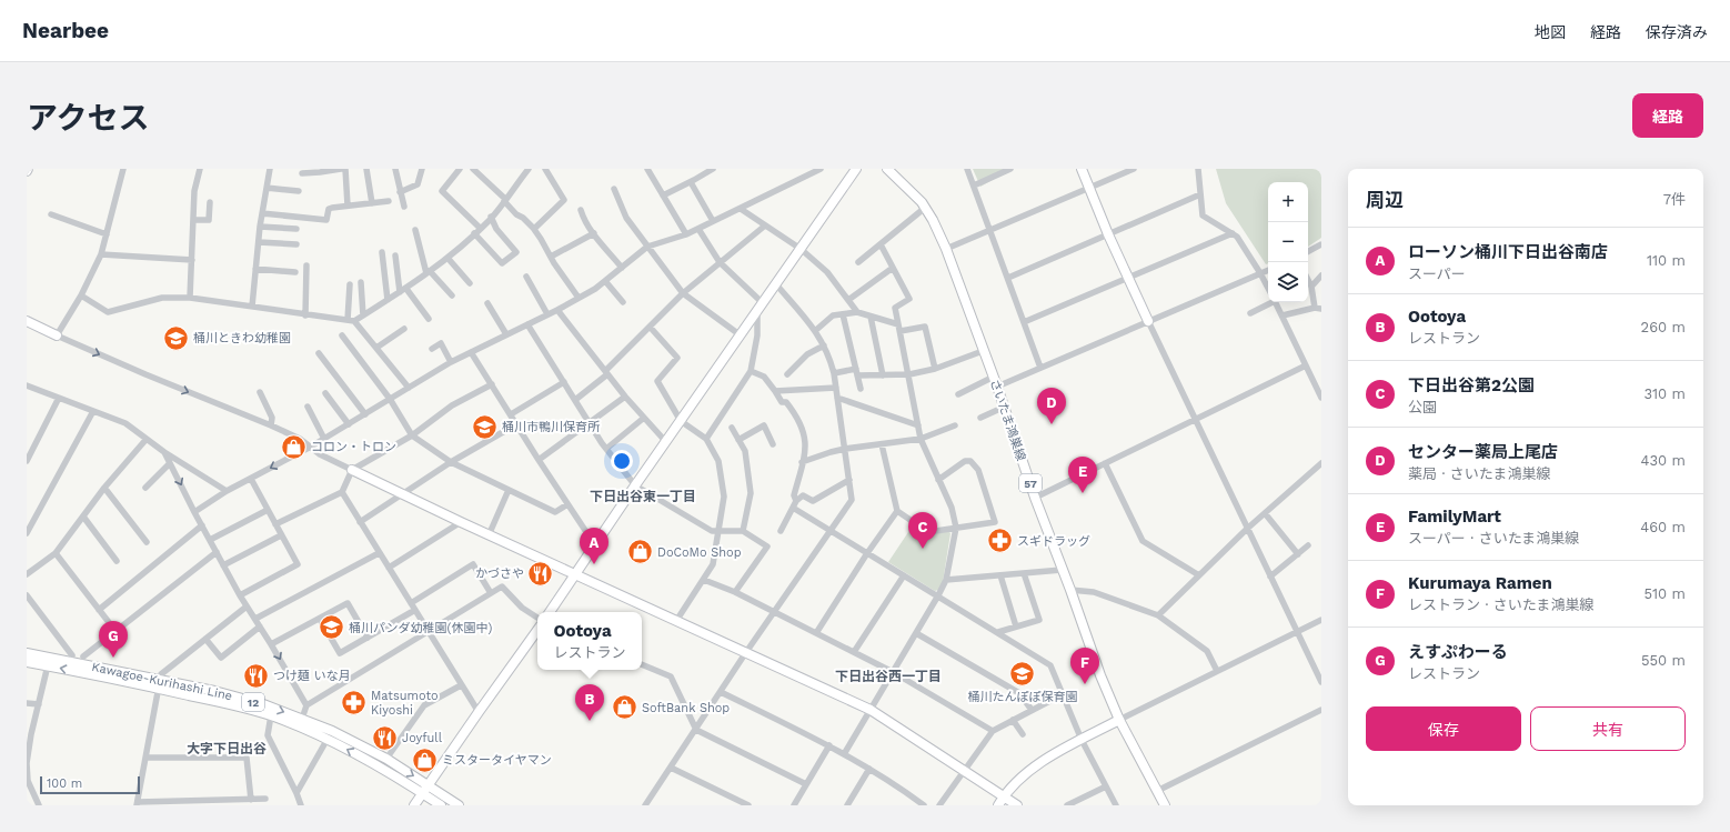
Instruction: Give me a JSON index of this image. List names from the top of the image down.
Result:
{
  "streets": {
    "street": [
      "さいたま鴻巣線",
      "57",
      "Kawagoe-Kurihashi Line",
      "12"
    ]
  },
  "districts": ["下日出谷東一丁目", "下日出谷西一丁目", "大字下日出谷"],
  "places": {
    "school or university": [
      "桶川ときわ幼稚園",
      "桶川市鴨川保育所",
      "桶川パンダ幼稚園(休園中)",
      "桶川たんぽぽ保育園"
    ],
    "shop": [
      "コロン・トロン",
      "DoCoMo Shop",
      "SoftBank Shop",
      "ミスタータイヤマン"
    ],
    "pharmacy": ["スギドラッグ", "Matsumoto Kiyoshi"],
    "restaurant": ["かづさや", "つけ麺 いな月", "Joyfull"]
  },
  "scale_bar": "100 m",
  "page": {
    "header": "Nearbee",
    "nav": ["地図", "経路", "保存済み"],
    "title": "アクセス",
    "buttons": [
      "経路",
      ["保存", "共有"]
    ],
    "heading": ["周辺", "7件"],
    "map_buttons": ["+", "−"],
    "list": [
      {
        "mark": "A",
        "name": "ローソン桶川下日出谷南店",
        "note": "スーパー",
        "value": "110 m"
      },
      {
        "mark": "B",
        "name": "Ootoya",
        "note": "レストラン",
        "value": "260 m"
      },
      {
        "mark": "C",
        "name": "下日出谷第2公園",
        "note": "公園",
        "value": "310 m"
      },
      {
        "mark": "D",
        "name": "センター薬局上尾店",
        "note": "薬局 · さいたま鴻巣線",
        "value": "430 m"
      },
      {
        "mark": "E",
        "name": "FamilyMart",
        "note": "スーパー · さいたま鴻巣線",
        "value": "460 m"
      },
      {
        "mark": "F",
        "name": "Kurumaya Ramen",
        "note": "レストラン · さいたま鴻巣線",
        "value": "510 m"
      },
      {
        "mark": "G",
        "name": "えすぷわーる",
        "note": "レストラン",
        "value": "550 m"
      }
    ],
    "pins": [
      "D",
      "E",
      "C",
      "A",
      "G",
      "F",
      "B"
    ],
    "popup": ["Ootoya", "レストラン"],
    "scale": "100 m"
  }
}
